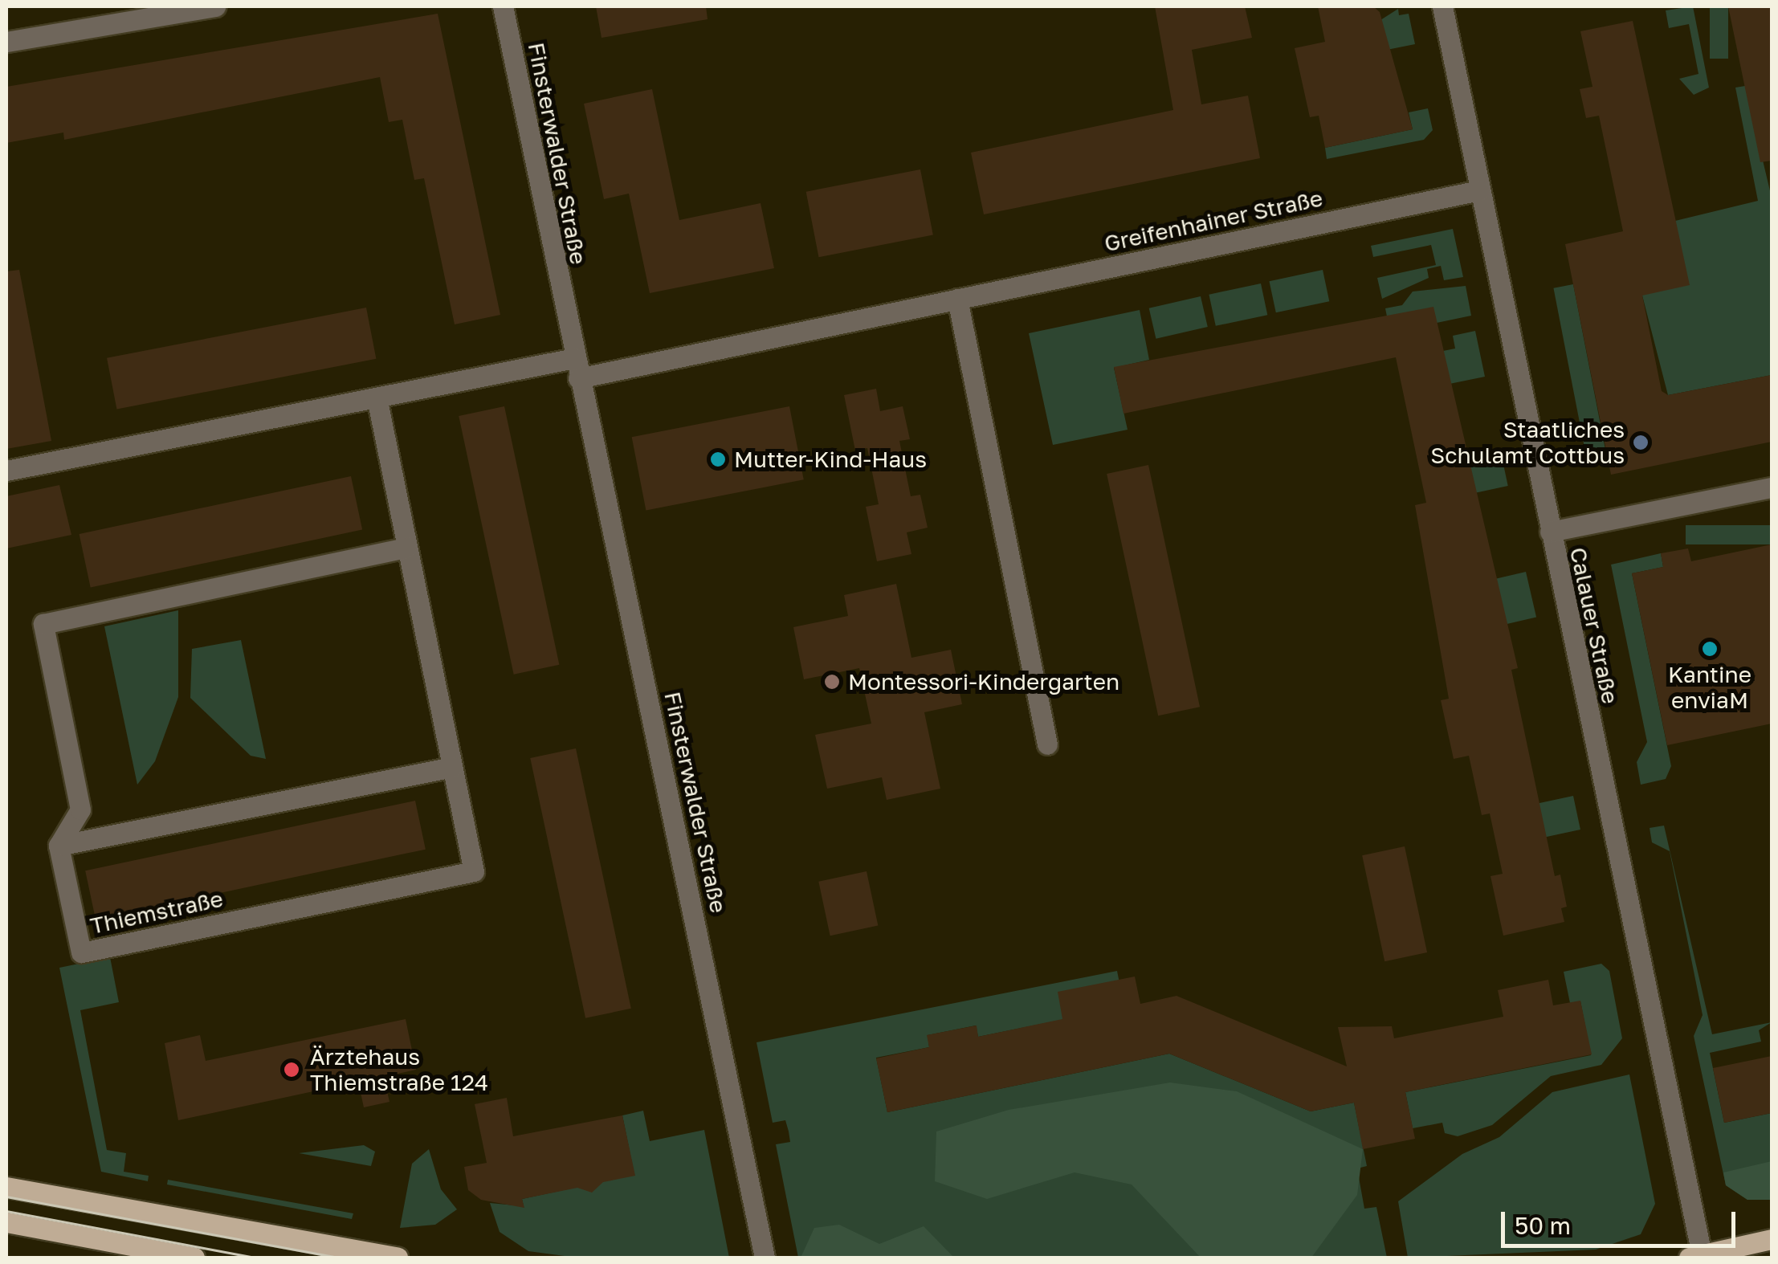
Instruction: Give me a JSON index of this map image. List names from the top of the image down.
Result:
{
  "streets": {
    "street": [
      "Finsterwalder Straße",
      "Greifenhainer Straße",
      "Calauer Straße",
      "Thiemstraße"
    ]
  },
  "crossings": [
    ["Finsterwalder Straße", "Greifenhainer Straße"],
    ["Greifenhainer Straße", "Calauer Straße"]
  ],
  "places": [
    "Staatliches Schulamt Cottbus",
    "Mutter-Kind-Haus",
    "Kantine enviaM",
    "Montessori-Kindergarten",
    "Ärztehaus Thiemstraße 124"
  ],
  "scale_bar": "50 m"
}
